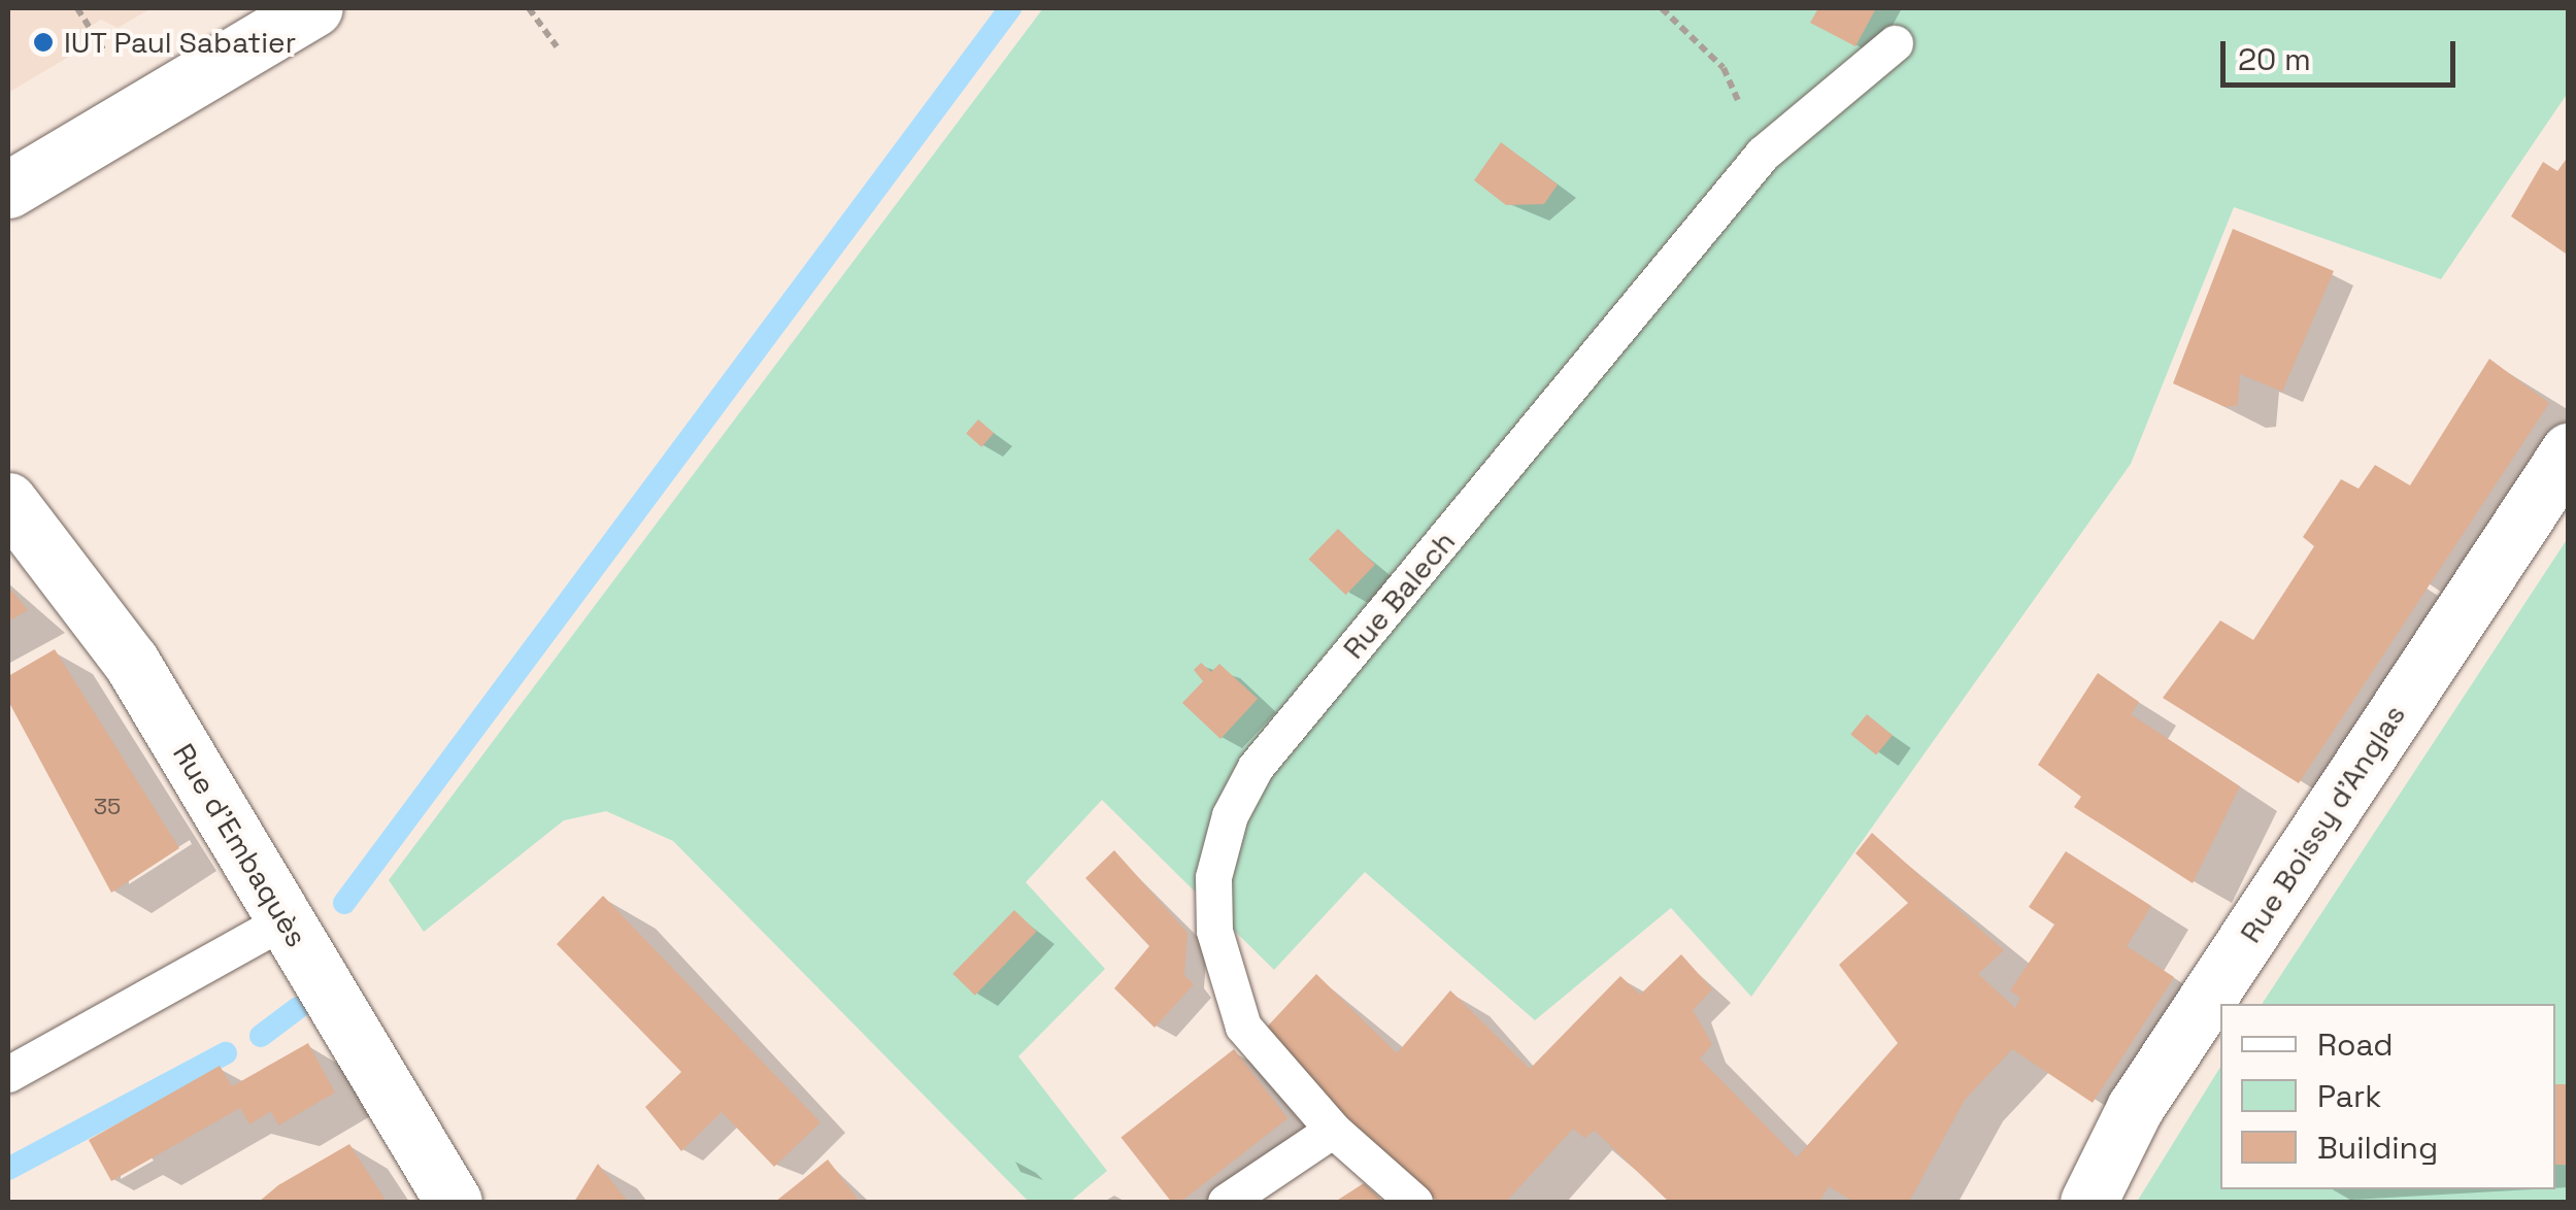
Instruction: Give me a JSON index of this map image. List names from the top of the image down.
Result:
{
  "streets": {
    "street": ["Rue Boissy d'Anglas", "Rue d'Embaquès"],
    "lane": ["Rue Balech"]
  },
  "places": ["IUT Paul Sabatier"],
  "house_numbers": ["35"],
  "legend": ["Road", "Park", "Building"],
  "scale_bar": "20 m"
}
